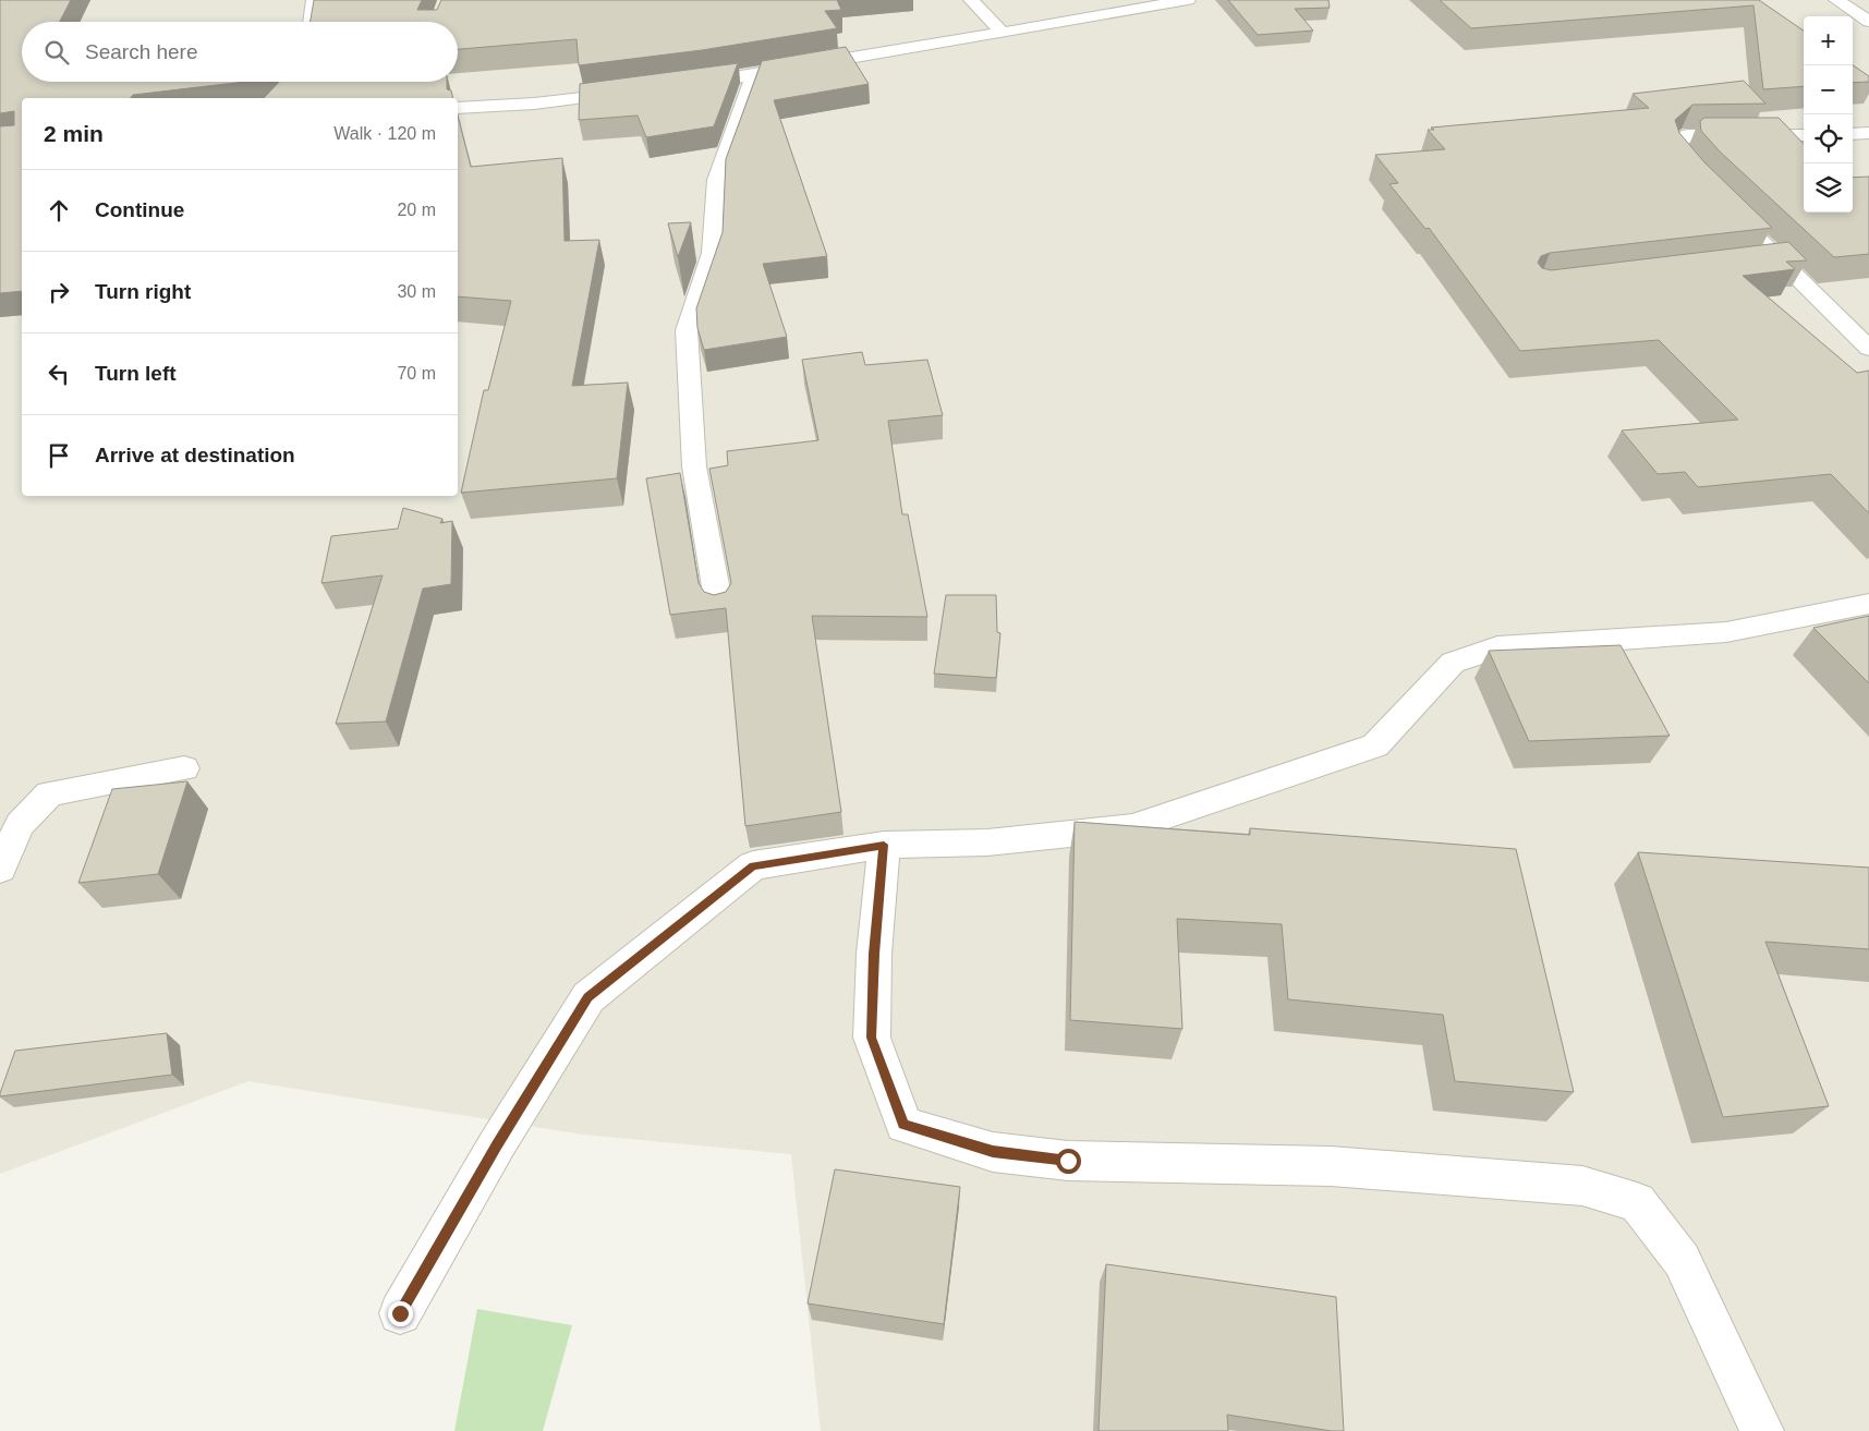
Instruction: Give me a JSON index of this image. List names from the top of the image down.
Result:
{
  "page": {
    "map_buttons": ["+", "−"],
    "search": "Search here",
    "heading": ["2 min", "Walk · 120 m"],
    "list": [
      ["Continue", "20 m"],
      ["Turn right", "30 m"],
      ["Turn left", "70 m"],
      "Arrive at destination"
    ]
  }
}
